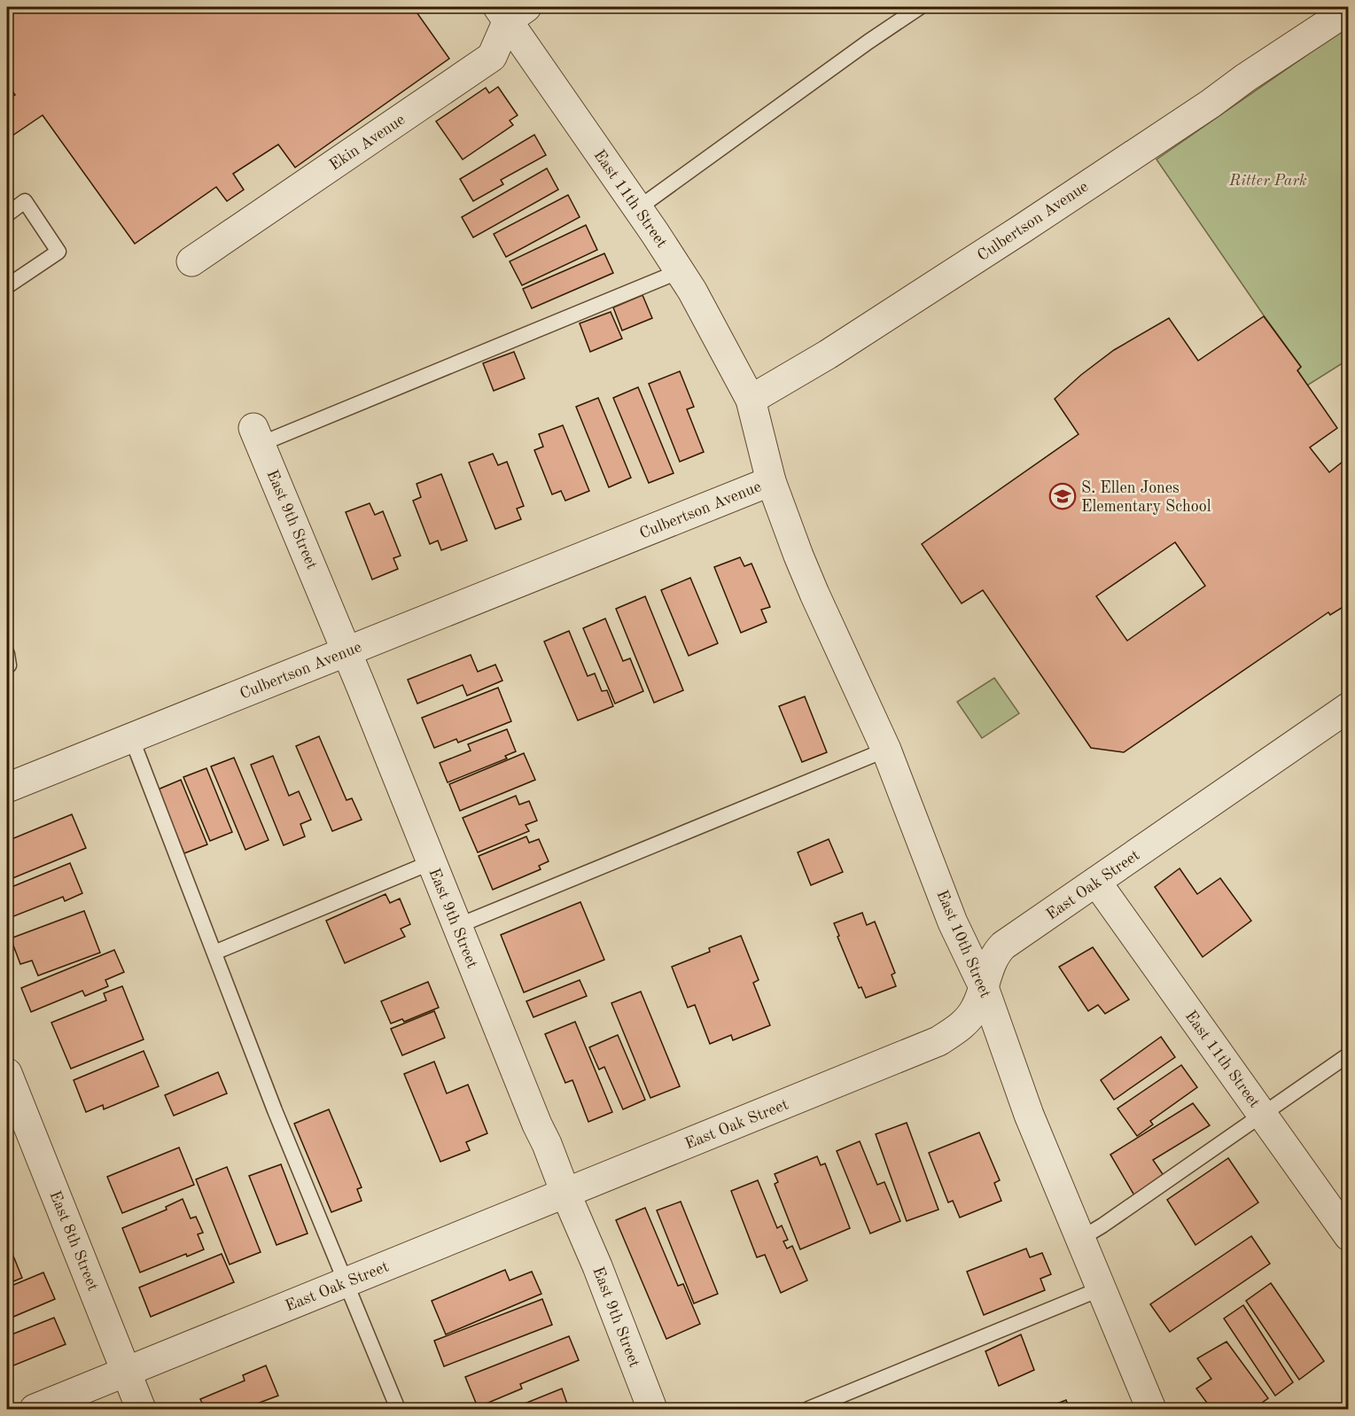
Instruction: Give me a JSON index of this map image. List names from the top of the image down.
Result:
{
  "streets": {
    "street": [
      "Ekin Avenue",
      "East 11th Street",
      "Culbertson Avenue",
      "East 9th Street",
      "East Oak Street",
      "East 10th Street",
      "East 8th Street"
    ]
  },
  "crossings": [
    ["Ekin Avenue", "East 11th Street"],
    ["East 11th Street", "Culbertson Avenue"],
    ["East 11th Street", "East Oak Street"],
    ["Culbertson Avenue", "East 9th Street"],
    ["Culbertson Avenue", "East 10th Street"],
    ["East 9th Street", "East Oak Street"],
    ["East Oak Street", "East 10th Street"],
    ["East Oak Street", "East 8th Street"]
  ],
  "parks": ["Ritter Park"],
  "places": {
    "school or university": ["S. Ellen Jones Elementary School"]
  }
}
